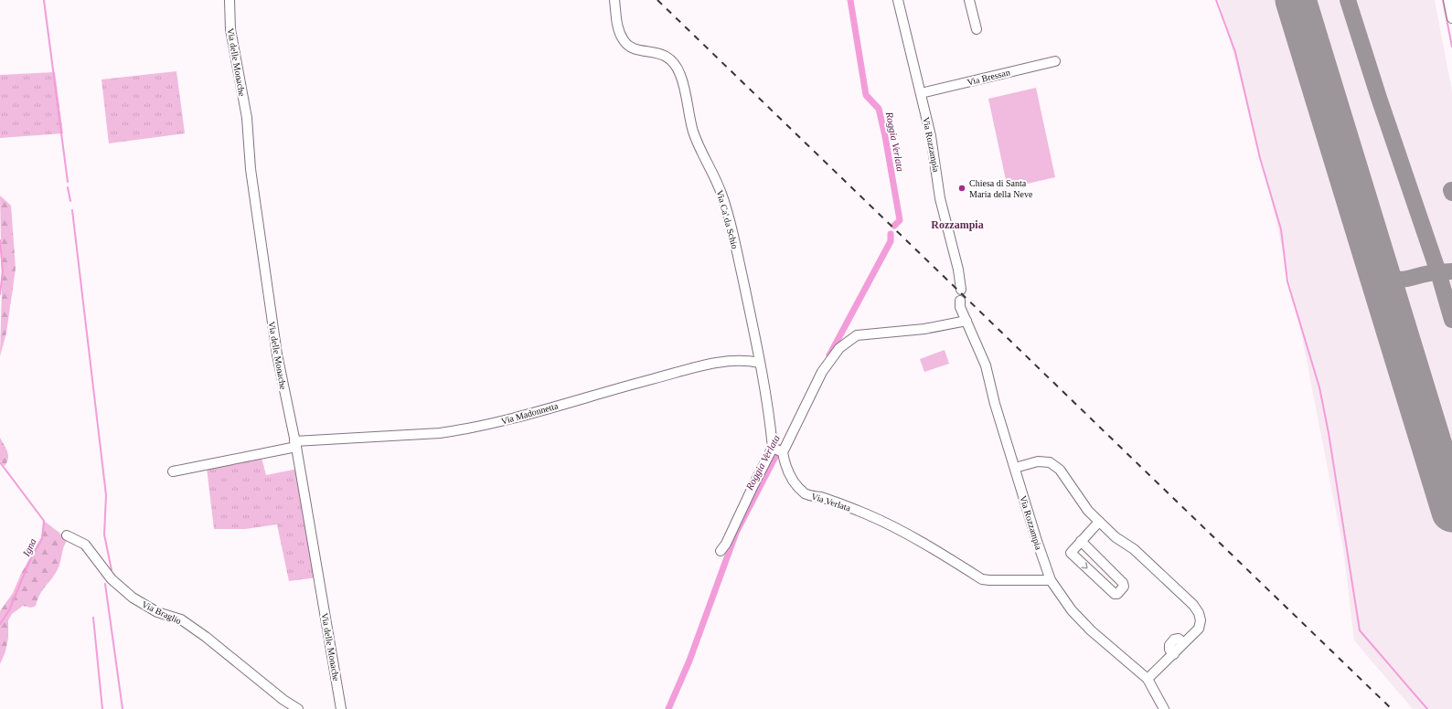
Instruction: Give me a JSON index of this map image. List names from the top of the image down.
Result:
{
  "streets": {
    "street": [
      "Via delle Monache",
      "Via Bressan",
      "Via Rozzampia",
      "Via Ca' da Schio",
      "Via Madonnetta",
      "Via Verlata",
      "Via Braglio"
    ]
  },
  "crossings": [
    ["Via delle Monache", "Via Madonnetta"],
    ["Via Bressan", "Via Rozzampia"],
    ["Via Rozzampia", "Via Verlata"],
    ["Via Ca' da Schio", "Via Madonnetta"],
    ["Via Ca' da Schio", "Via Verlata"]
  ],
  "districts": ["Rozzampia"],
  "water": ["Roggia Verlata", "Igna"],
  "places": ["Chiesa di Santa Maria della Neve"]
}
